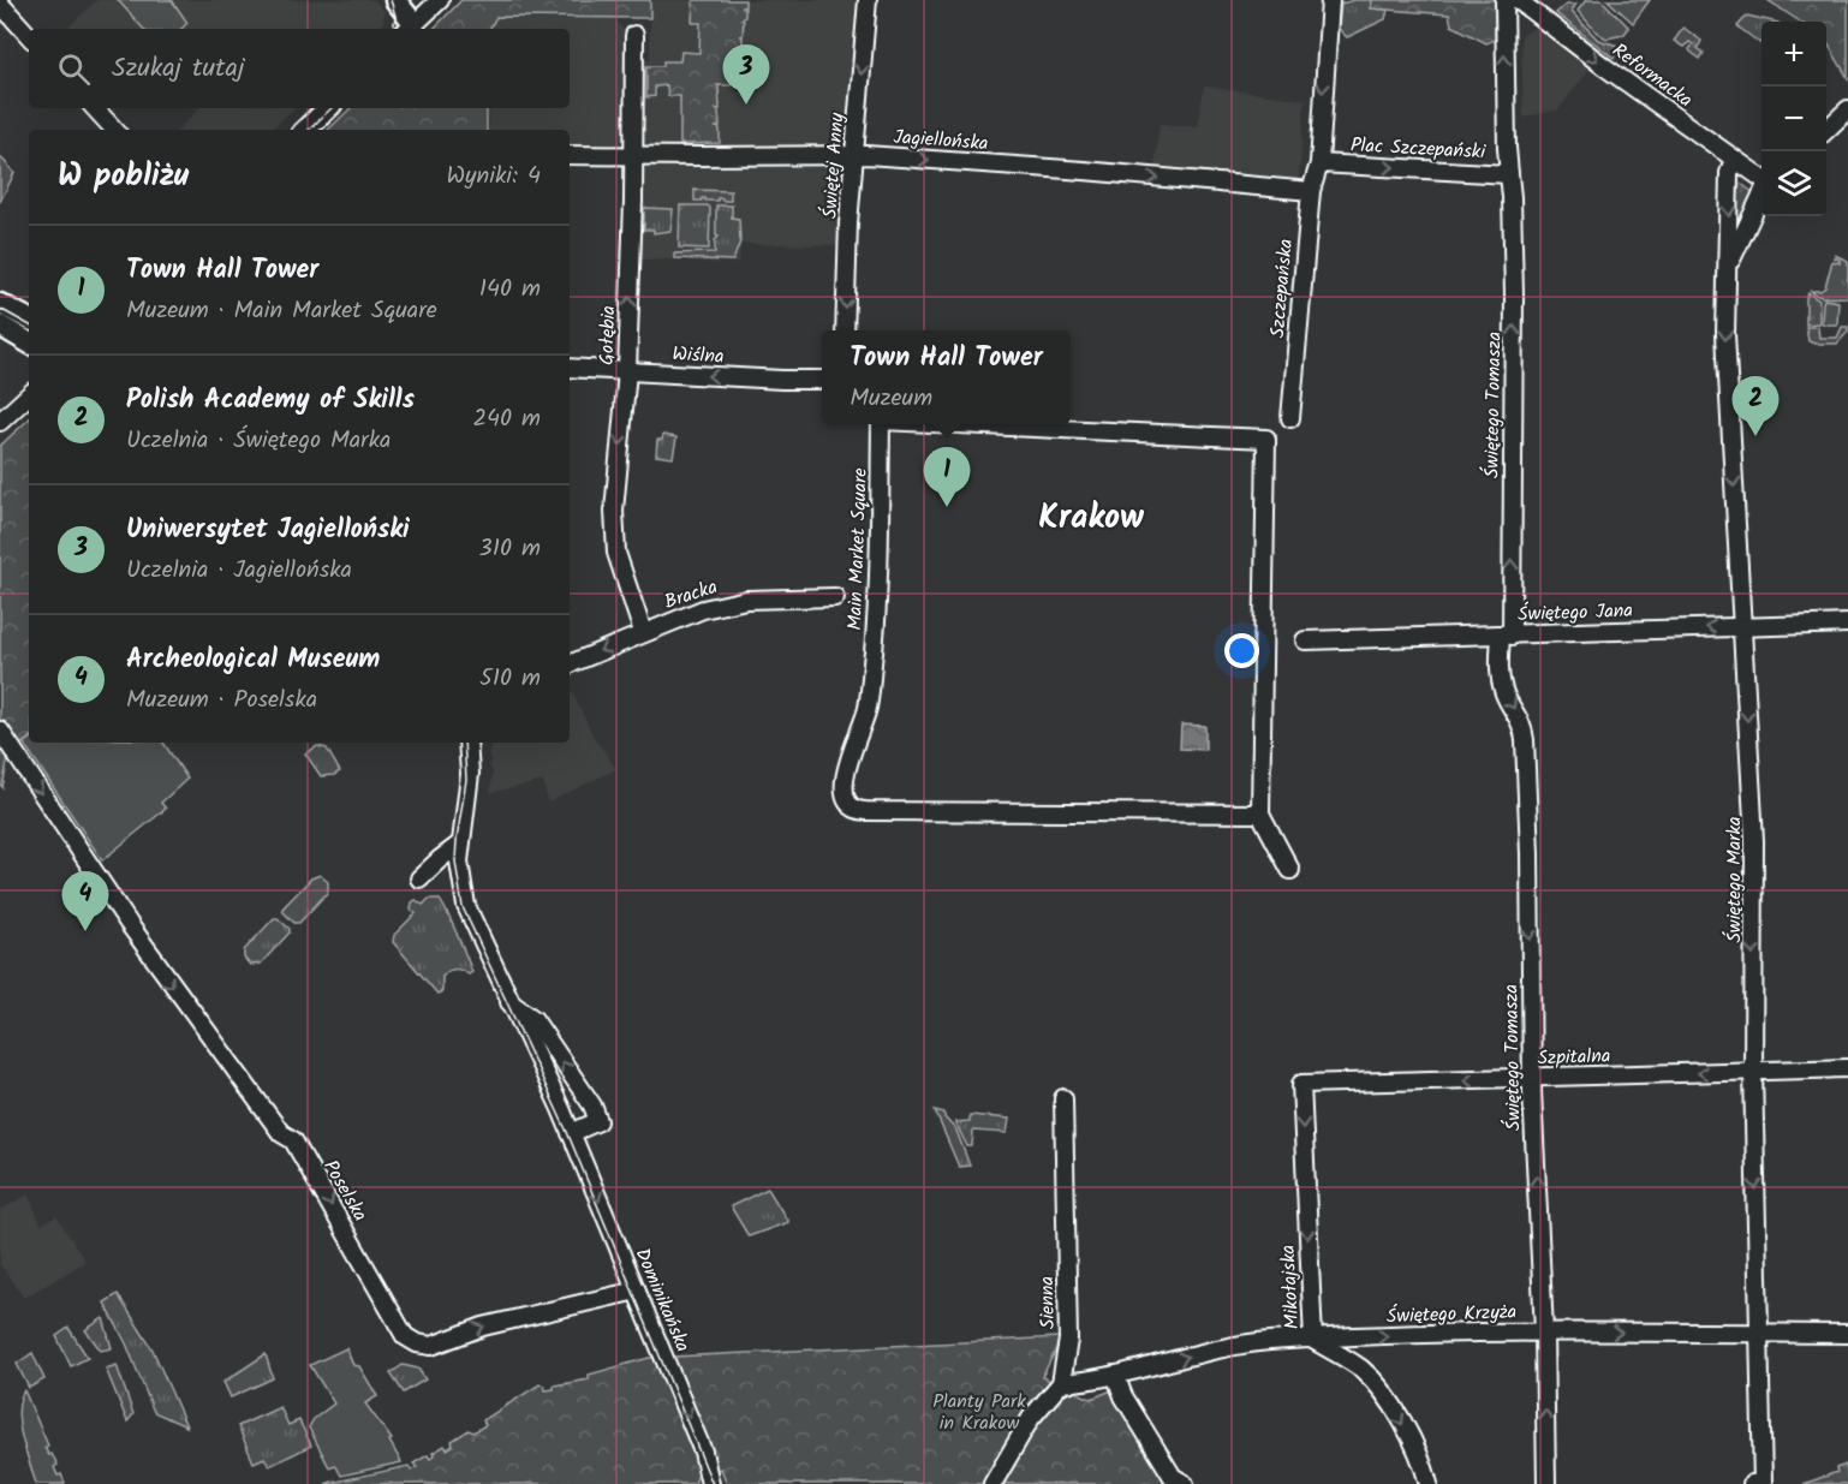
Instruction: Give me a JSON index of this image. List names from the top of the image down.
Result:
{
  "streets": {
    "street": [
      "Reformacka",
      "Jagiellońska",
      "Plac Szczepański",
      "Świętej Anny",
      "Szczepańska",
      "Gołębia",
      "Wiślna",
      "Świętego Tomasza",
      "Main Market Square",
      "Bracka",
      "Świętego Jana",
      "Świętego Marka",
      "Szpitalna",
      "Poselska",
      "Mikołajska",
      "Dominikańska",
      "Sienna",
      "Świętego Krzyża"
    ]
  },
  "crossings": [
    ["Reformacka", "Świętego Marka"],
    ["Jagiellońska", "Świętej Anny"],
    ["Jagiellońska", "Szczepańska"],
    ["Jagiellońska", "Gołębia"],
    ["Plac Szczepański", "Szczepańska"],
    ["Plac Szczepański", "Świętego Tomasza"],
    ["Gołębia", "Wiślna"],
    ["Gołębia", "Bracka"],
    ["Świętego Tomasza", "Świętego Jana"],
    ["Świętego Tomasza", "Szpitalna"],
    ["Świętego Tomasza", "Świętego Krzyża"],
    ["Świętego Jana", "Świętego Marka"],
    ["Świętego Marka", "Szpitalna"],
    ["Świętego Marka", "Świętego Krzyża"],
    ["Szpitalna", "Mikołajska"],
    ["Poselska", "Dominikańska"],
    ["Mikołajska", "Świętego Krzyża"],
    ["Sienna", "Świętego Krzyża"]
  ],
  "one_way": [
    "Reformacka",
    "Jagiellońska",
    "Świętej Anny",
    "Wiślna",
    "Świętego Jana",
    "Świętego Marka",
    "Szpitalna",
    "Poselska",
    "Mikołajska",
    "Dominikańska",
    "Świętego Krzyża"
  ],
  "districts": ["Krakow"],
  "parks": ["Planty Park in Krakow"],
  "page": {
    "map_buttons": ["+", "−"],
    "search": "Szukaj tutaj",
    "pins": [
      "3",
      "2",
      "1",
      "4"
    ],
    "heading": ["W pobliżu", "Wyniki: 4"],
    "list": [
      {
        "mark": "1",
        "name": "Town Hall Tower",
        "note": "Muzeum · Main Market Square",
        "value": "140 m"
      },
      {
        "mark": "2",
        "name": "Polish Academy of Skills",
        "note": "Uczelnia · Świętego Marka",
        "value": "240 m"
      },
      {
        "mark": "3",
        "name": "Uniwersytet Jagielloński",
        "note": "Uczelnia · Jagiellońska",
        "value": "310 m"
      },
      {
        "mark": "4",
        "name": "Archeological Museum",
        "note": "Muzeum · Poselska",
        "value": "510 m"
      }
    ],
    "popup": ["Town Hall Tower", "Muzeum"]
  }
}
